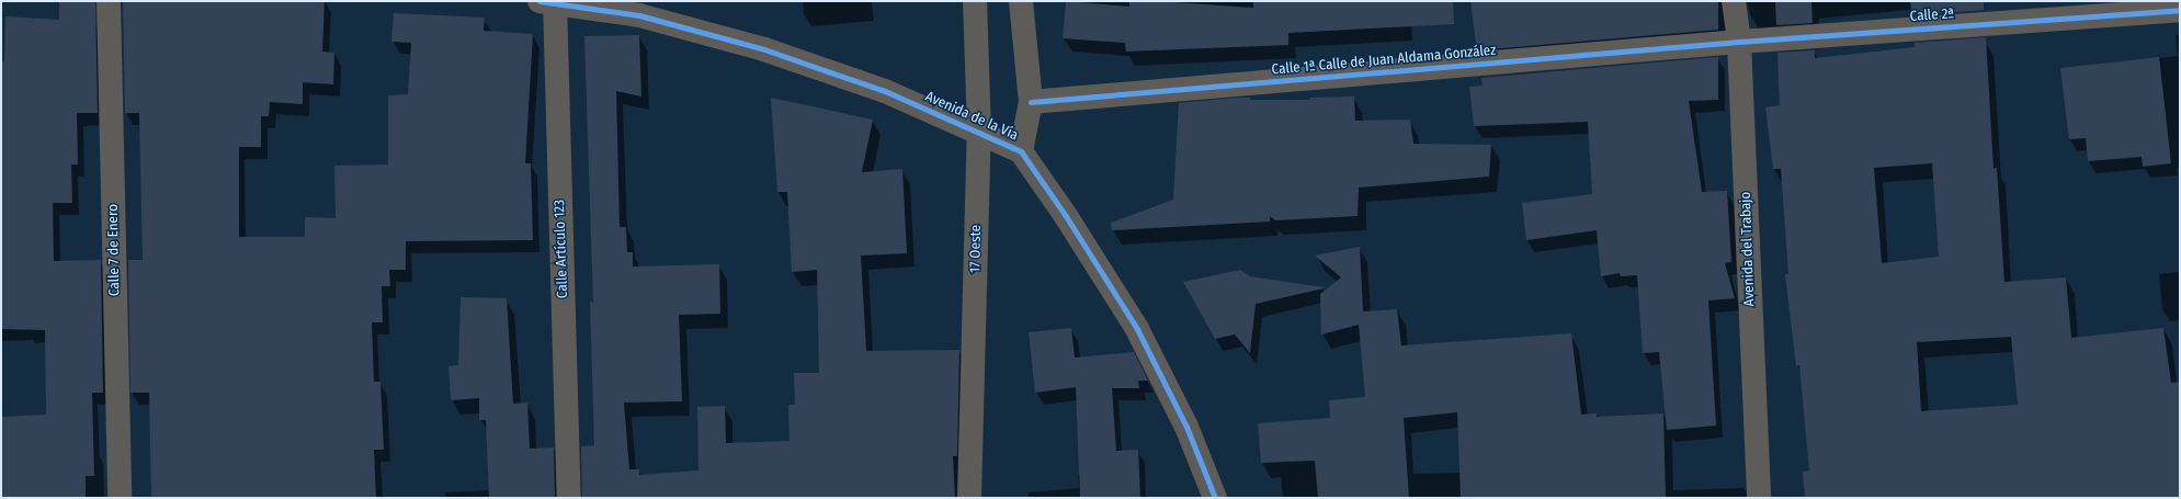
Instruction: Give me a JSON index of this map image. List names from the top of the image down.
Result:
{
  "streets": {
    "street": [
      "Calle 2ª",
      "Calle 1ª Calle de Juan Aldama González",
      "Avenida de la Vía",
      "Calle Artículo 123",
      "17 Oeste",
      "Avenida del Trabajo",
      "Calle 7 de Enero"
    ]
  },
  "crossings": [
    ["Calle 2ª", "Calle 1ª Calle de Juan Aldama González"],
    ["Calle 2ª", "Avenida del Trabajo"],
    ["Calle 1ª Calle de Juan Aldama González", "Avenida del Trabajo"],
    ["Avenida de la Vía", "Calle Artículo 123"],
    ["Avenida de la Vía", "17 Oeste"]
  ]
}
